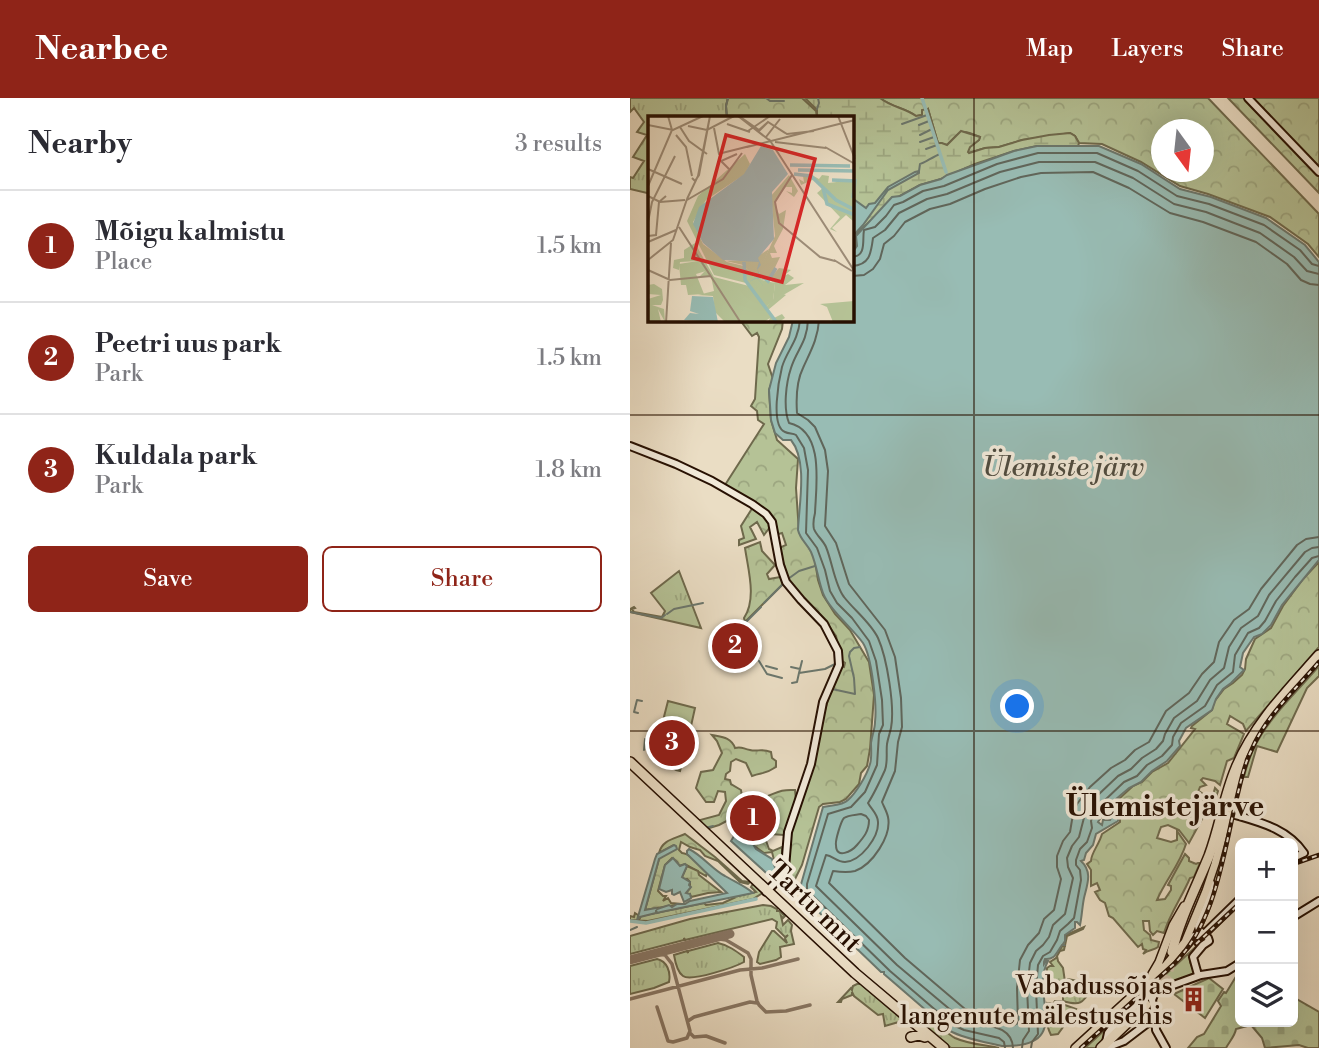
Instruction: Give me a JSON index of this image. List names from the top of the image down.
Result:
{
  "streets": {
    "highway": ["Tartu mnt"]
  },
  "districts": ["Ülemistejärve"],
  "water": ["Ülemiste järv"],
  "places": {
    "building": ["Vabadussõjas langenute mälestusehis"]
  },
  "north": "bottom",
  "page": {
    "header": "Nearbee",
    "nav": ["Map", "Layers", "Share"],
    "heading": ["Nearby", "3 results"],
    "list": [
      {
        "mark": "1",
        "name": "Mõigu kalmistu",
        "note": "Place",
        "value": "1.5 km"
      },
      {
        "mark": "2",
        "name": "Peetri uus park",
        "note": "Park",
        "value": "1.5 km"
      },
      {
        "mark": "3",
        "name": "Kuldala park",
        "note": "Park",
        "value": "1.8 km"
      }
    ],
    "buttons": ["Save", "Share"],
    "pins": ["2", "3", "1"],
    "map_buttons": ["+", "−"]
  }
}
